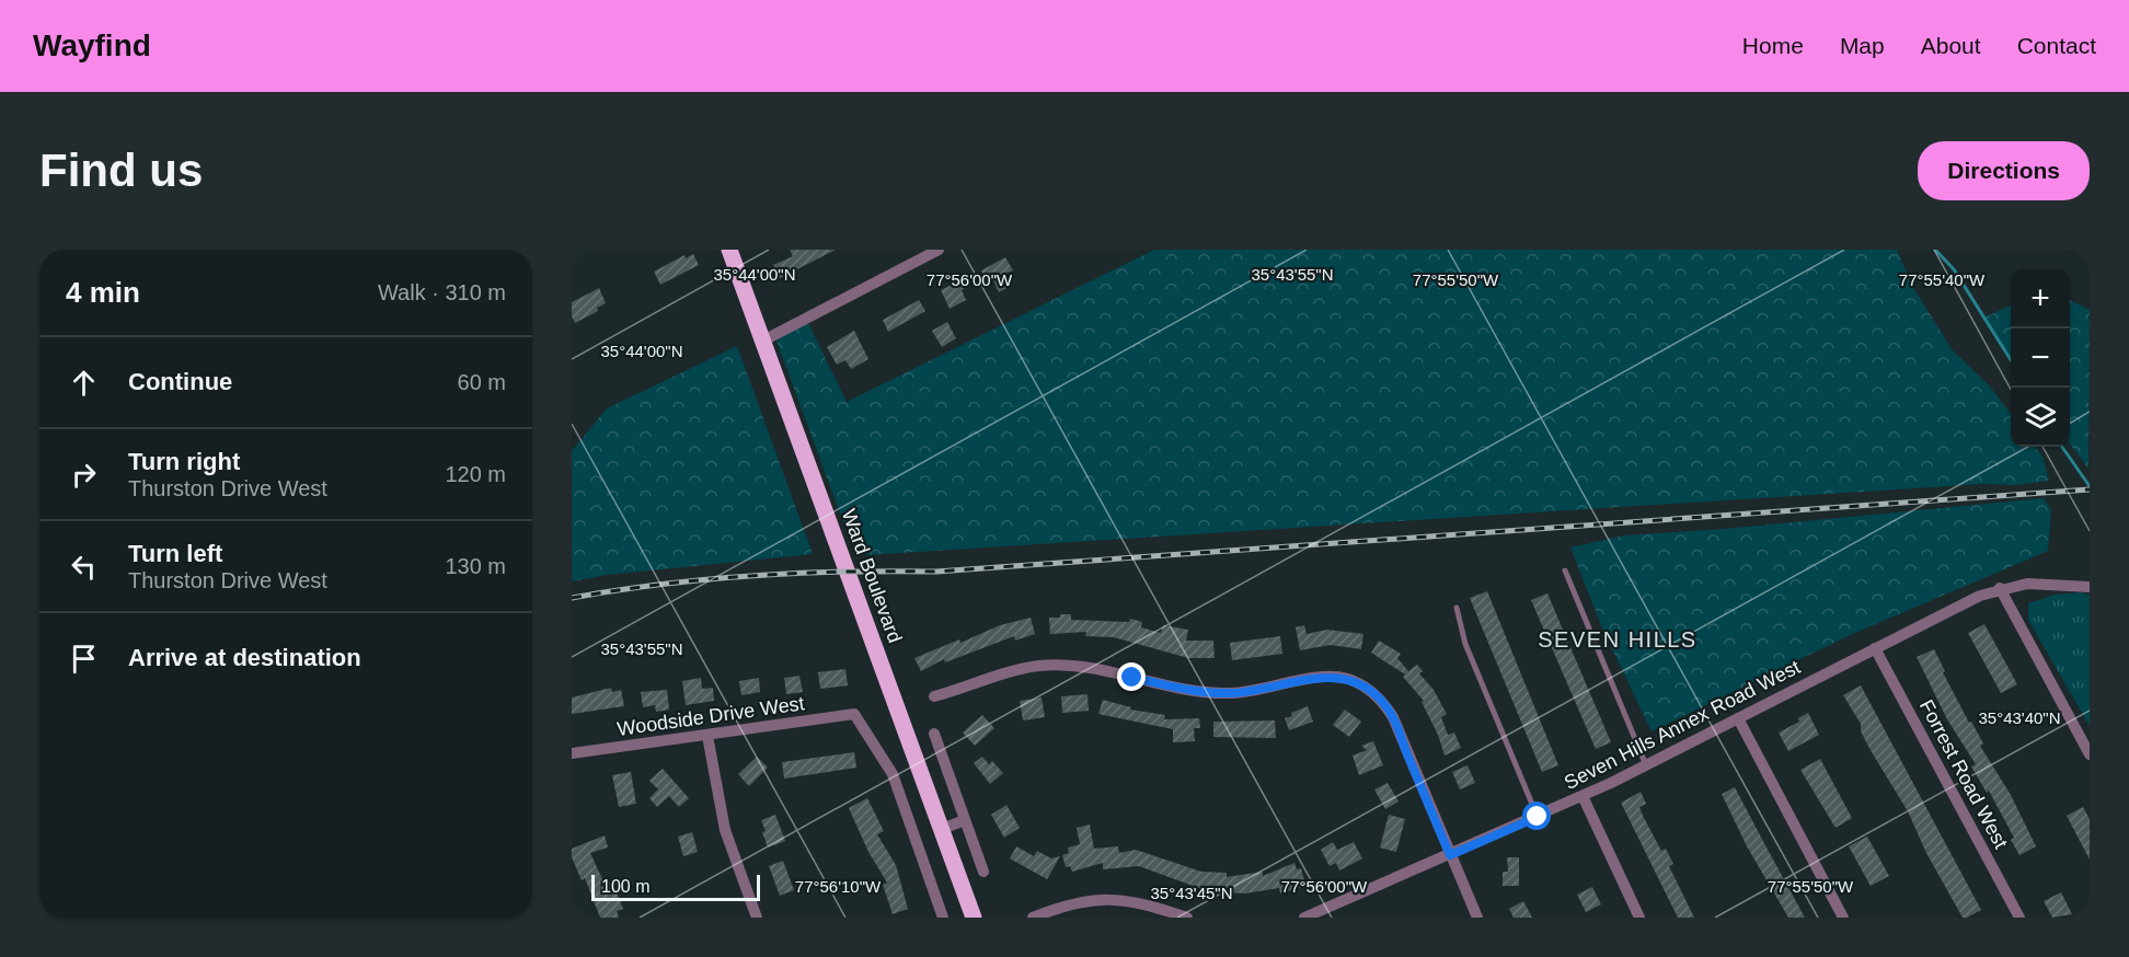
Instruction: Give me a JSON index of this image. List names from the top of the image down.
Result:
{
  "streets": {
    "main road": ["Ward Boulevard"],
    "street": ["Woodside Drive West", "Seven Hills Annex Road West", "Forrest Road West"]
  },
  "crossings": [
    ["Seven Hills Annex Road West", "Forrest Road West"]
  ],
  "districts": ["SEVEN HILLS"],
  "scale_bar": "100 m",
  "page": {
    "header": "Wayfind",
    "nav": [
      "Home",
      "Map",
      "About",
      "Contact"
    ],
    "buttons": "Directions",
    "title": "Find us",
    "heading": ["4 min", "Walk · 310 m"],
    "map_buttons": ["+", "−"],
    "list": [
      ["Continue", "60 m"],
      ["Turn right", "Thurston Drive West", "120 m"],
      ["Turn left", "Thurston Drive West", "130 m"],
      "Arrive at destination"
    ],
    "scale": "100 m"
  },
  "coordinates": [
    "35°43'55\"N",
    "35°44'00\"N",
    "77°56'00\"W",
    "77°55'50\"W",
    "77°55'40\"W",
    "35°43'40\"N",
    "77°56'10\"W",
    "35°43'45\"N"
  ]
}
